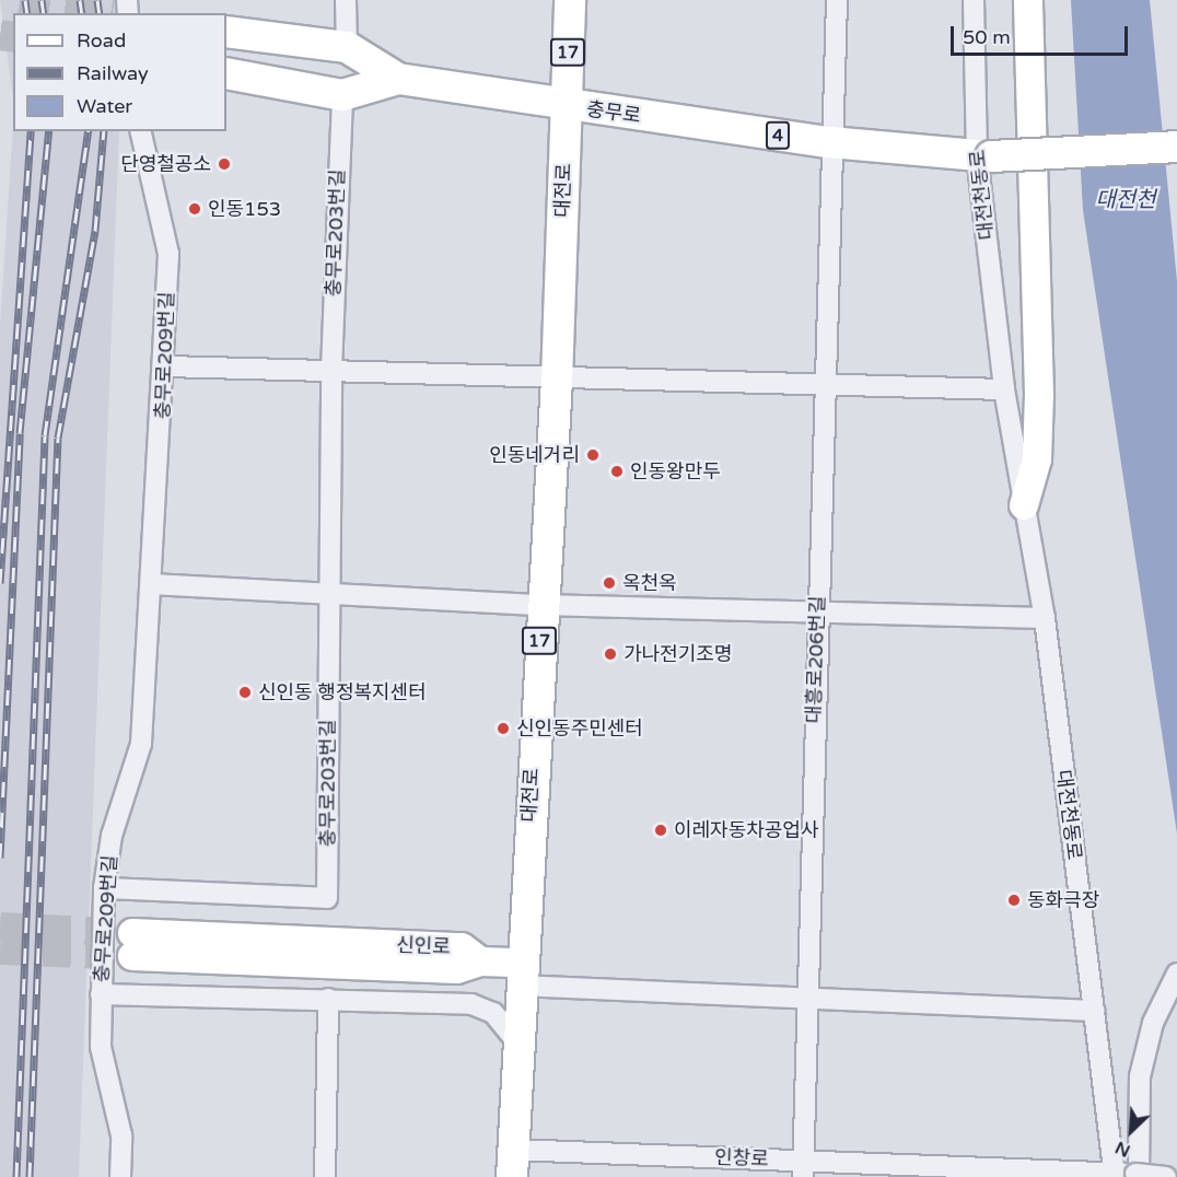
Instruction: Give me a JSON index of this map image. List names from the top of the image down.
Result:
{
  "streets": {
    "main road": [
      "17",
      "충무로",
      "4",
      "대전로",
      "신인로"
    ],
    "street": [
      "대전천동로",
      "충무로203번길",
      "충무로209번길",
      "대흥로206번길",
      "인창로"
    ]
  },
  "crossings": [
    ["충무로", "대전로"],
    ["충무로", "대전천동로"],
    ["충무로", "충무로203번길"],
    ["충무로", "대흥로206번길"],
    ["대전로", "신인로"],
    ["대전로", "인창로"],
    ["대전천동로", "인창로"],
    ["충무로203번길", "충무로209번길"],
    ["대흥로206번길", "인창로"]
  ],
  "water": ["대전천"],
  "places": [
    "단영철공소",
    "인동153",
    "인동네거리",
    "인동왕만두",
    "옥천옥",
    "가나전기조명",
    "신인동 행정복지센터",
    "신인동주민센터",
    "이레자동차공업사",
    "동화극장"
  ],
  "legend": ["Road", "Railway", "Water"],
  "scale_bar": "50 m",
  "north": "bottom left"
}
